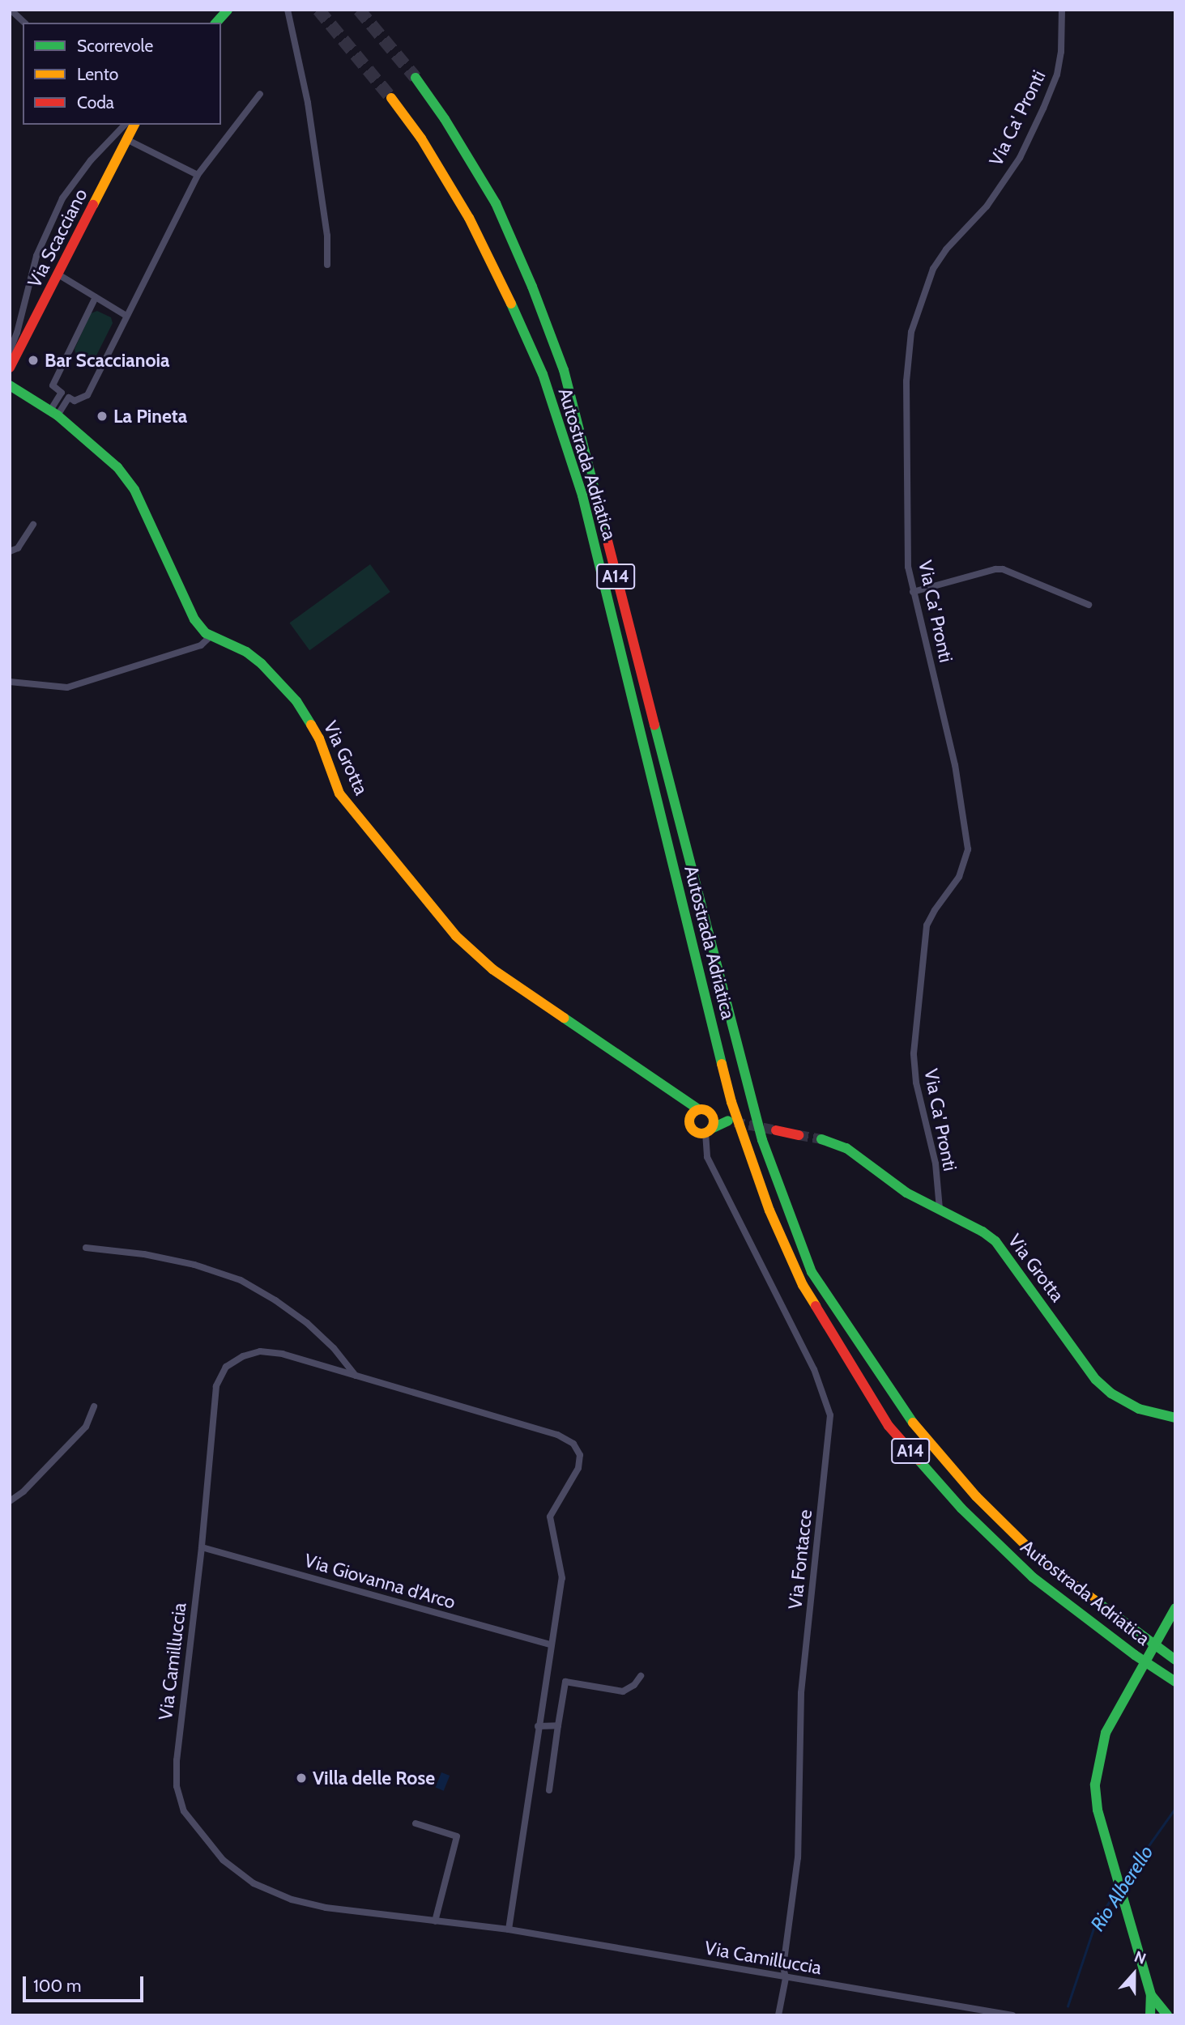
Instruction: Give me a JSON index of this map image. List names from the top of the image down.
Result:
{
  "streets": {
    "main road": [
      "Via Scacciano",
      "Autostrada Adriatica",
      "A14",
      "Via Grotta"
    ],
    "street": [
      "Via Ca' Pronti",
      "Via Fontacce",
      "Via Giovanna d'Arco",
      "Via Camilluccia"
    ]
  },
  "crossings": [
    ["Via Ca' Pronti", "Via Grotta"],
    ["Via Grotta", "Via Fontacce"],
    ["Via Fontacce", "Via Camilluccia"],
    ["Via Giovanna d'Arco", "Via Camilluccia"]
  ],
  "water": ["Rio Alberello"],
  "places": ["Bar Scaccianoia", "La Pineta", "Villa delle Rose"],
  "legend": ["Scorrevole", "Lento", "Coda"],
  "scale_bar": "100 m",
  "north": "top"
}
